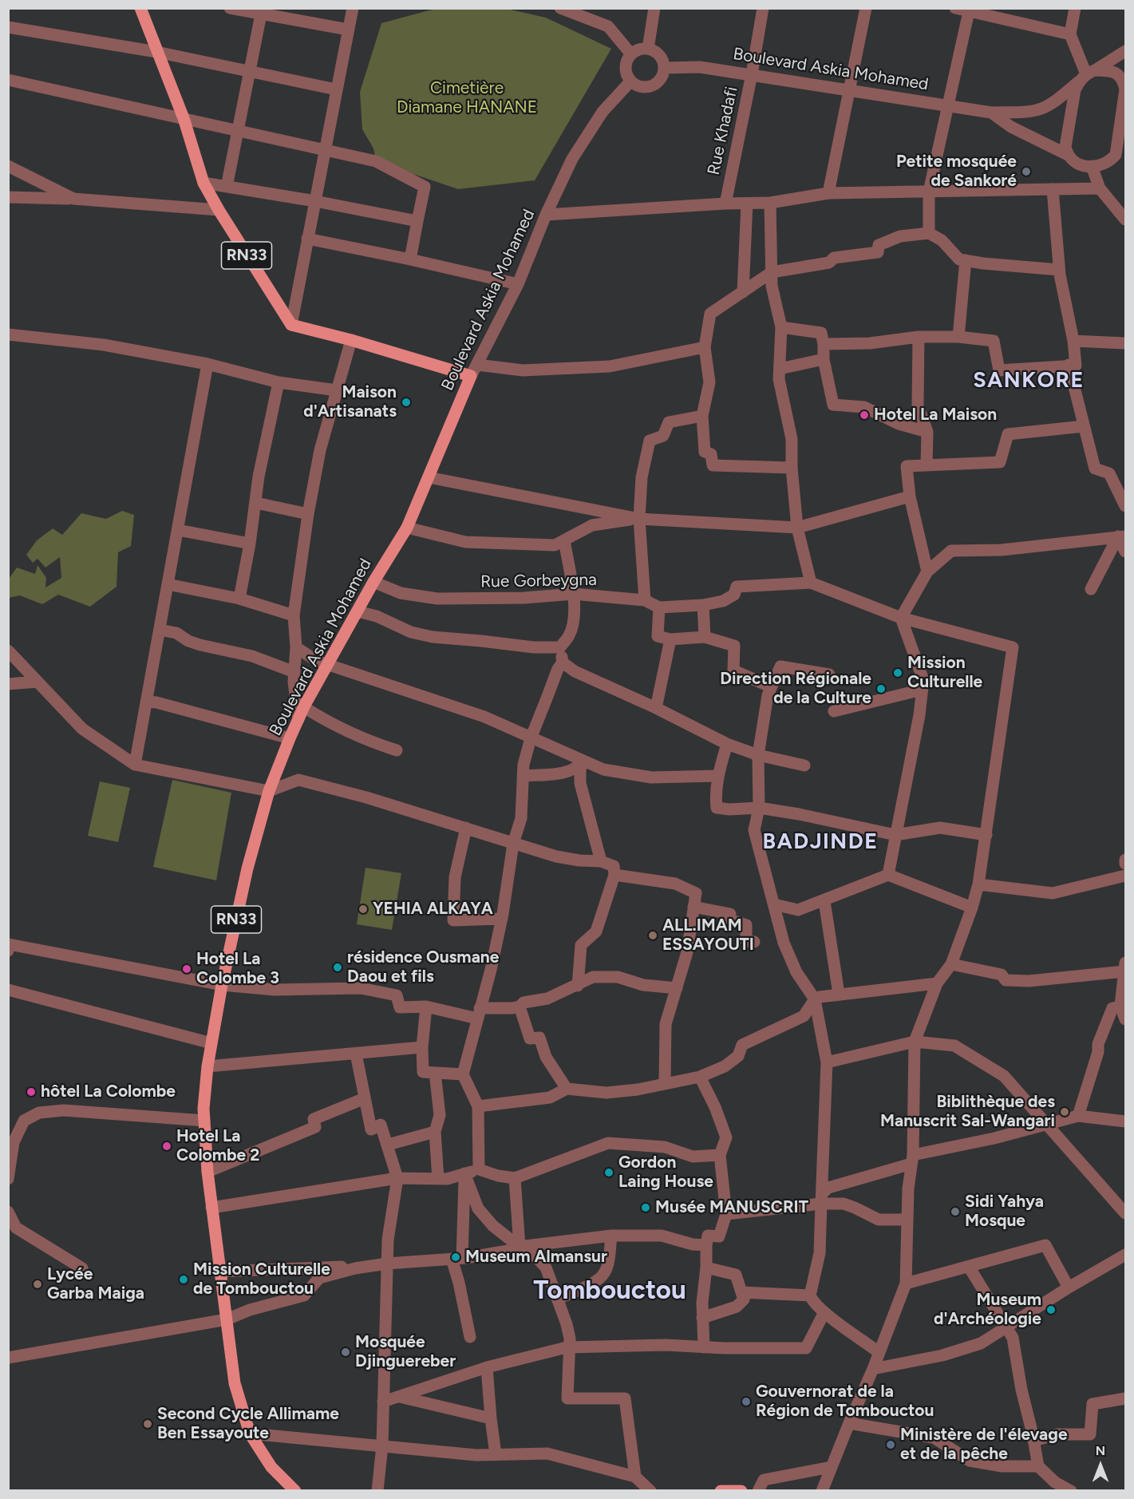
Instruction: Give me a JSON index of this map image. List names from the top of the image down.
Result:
{
  "streets": {
    "main road": ["Boulevard Askia Mohamed", "RN33"],
    "street": ["Rue Khadafi", "Rue Gorbeygna"]
  },
  "crossings": [
    ["Boulevard Askia Mohamed", "Rue Khadafi"],
    ["Boulevard Askia Mohamed", "Rue Gorbeygna"]
  ],
  "districts": ["SANKORE", "BADJINDE", "Tombouctou"],
  "parks": ["Cimetière Diamane HANANE"],
  "places": [
    "Petite mosquée de Sankoré",
    "Maison d'Artisanats",
    "Hotel La Maison",
    "Mission Culturelle",
    "Direction Régionale de la Culture",
    "YEHIA ALKAYA",
    "ALL.IMAM ESSAYOUTI",
    "résidence Ousmane Daou et fils",
    "Hotel La Colombe 3",
    "hôtel La Colombe",
    "Biblithèque des Manuscrit Sal-Wangari",
    "Hotel La Colombe 2",
    "Gordon Laing House",
    "Musée MANUSCRIT",
    "Sidi Yahya Mosque",
    "Museum Almansur",
    "Mission Culturelle de Tombouctou",
    "Lycée Garba Maiga",
    "Museum d'Archéologie",
    "Mosquée Djinguereber",
    "Gouvernorat de la Région de Tombouctou",
    "Second Cycle Allimame Ben Essayoute",
    "Ministère de l'élevage et de la pêche"
  ],
  "north": "top"
}
